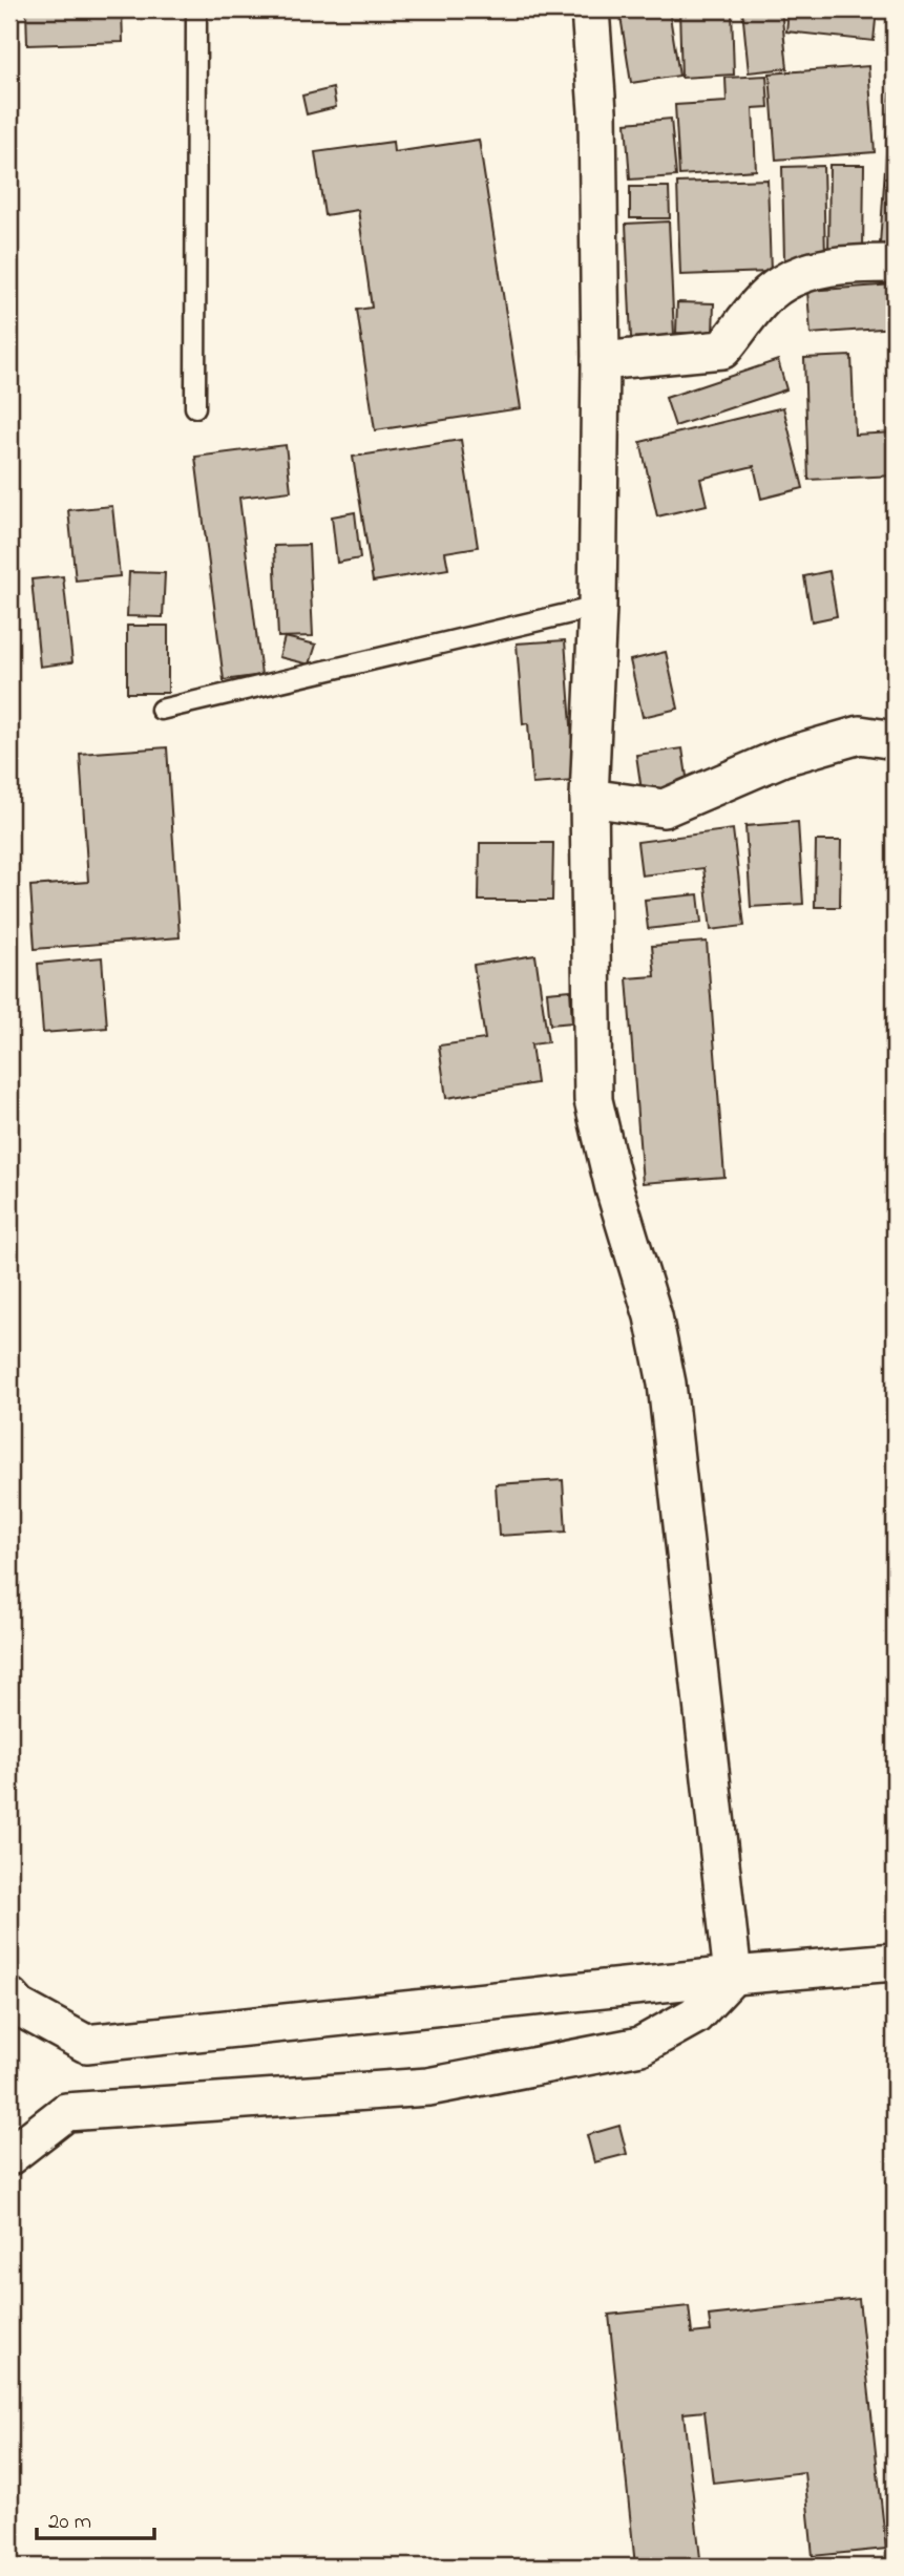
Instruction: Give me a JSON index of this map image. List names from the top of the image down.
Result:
{
  "scale_bar": "20 m"
}
